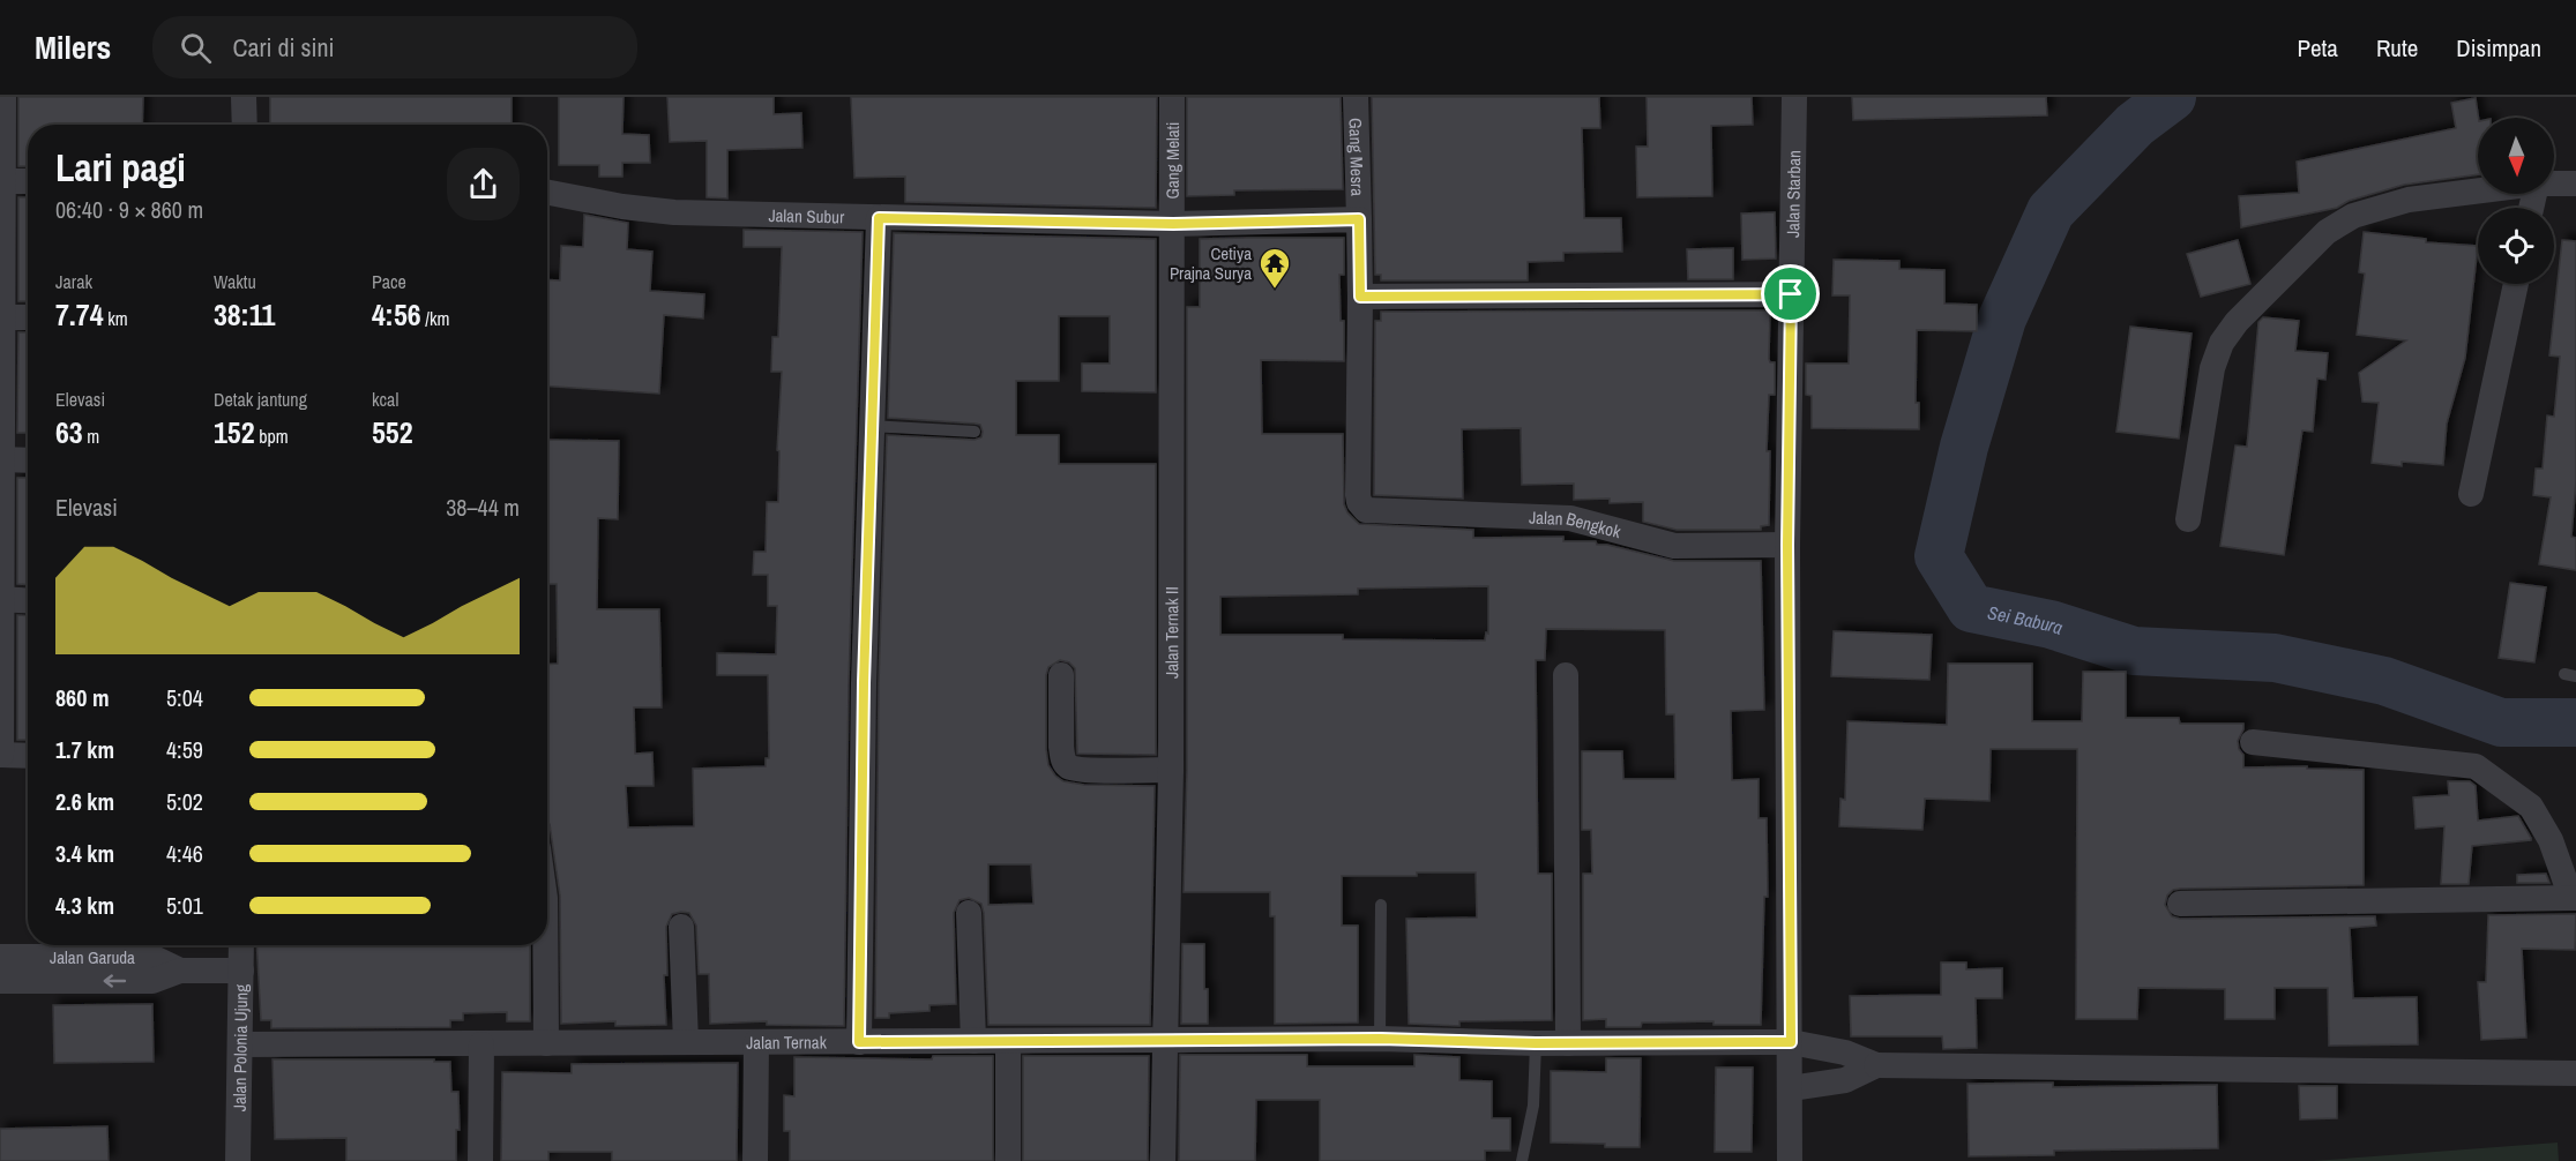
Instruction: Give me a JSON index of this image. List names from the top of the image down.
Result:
{
  "streets": {
    "street": [
      "Gang Mesra",
      "Gang Melati",
      "Jalan Starban",
      "Jalan Subur",
      "Jalan Bengkok",
      "Jalan Ternak II",
      "Jalan Garuda",
      "Jalan Ternak",
      "Jalan Polonia Ujung"
    ]
  },
  "crossings": [
    ["Gang Mesra", "Jalan Subur"],
    ["Gang Melati", "Jalan Subur"],
    ["Gang Melati", "Jalan Ternak II"],
    ["Jalan Starban", "Jalan Bengkok"],
    ["Jalan Starban", "Jalan Ternak"],
    ["Jalan Subur", "Jalan Ternak II"],
    ["Jalan Ternak II", "Jalan Ternak"],
    ["Jalan Garuda", "Jalan Polonia Ujung"],
    ["Jalan Ternak", "Jalan Polonia Ujung"]
  ],
  "water": ["Sei Babura"],
  "places": {
    "temple": ["Cetiya Prajna Surya"]
  },
  "north": "bottom",
  "page": {
    "header": "Milers",
    "search": "Cari di sini",
    "nav": ["Peta", "Rute", "Disimpan"],
    "heading": ["Lari pagi", "06:40 · 9 × 860 m"],
    "stats": [
      ["Jarak", "7.74 km"],
      ["Waktu", "38:11"],
      ["Pace", "4:56 /km"],
      ["Elevasi", "63 m"],
      ["Detak jantung", "152 bpm"],
      ["kcal", "552"]
    ],
    "chart": ["Elevasi", "38–44 m"],
    "list": [
      {
        "name": "860 m",
        "note": "5:04"
      },
      {
        "name": "1.7 km",
        "note": "4:59"
      },
      {
        "name": "2.6 km",
        "note": "5:02"
      },
      {
        "name": "3.4 km",
        "note": "4:46"
      },
      {
        "name": "4.3 km",
        "note": "5:01"
      }
    ]
  }
}
